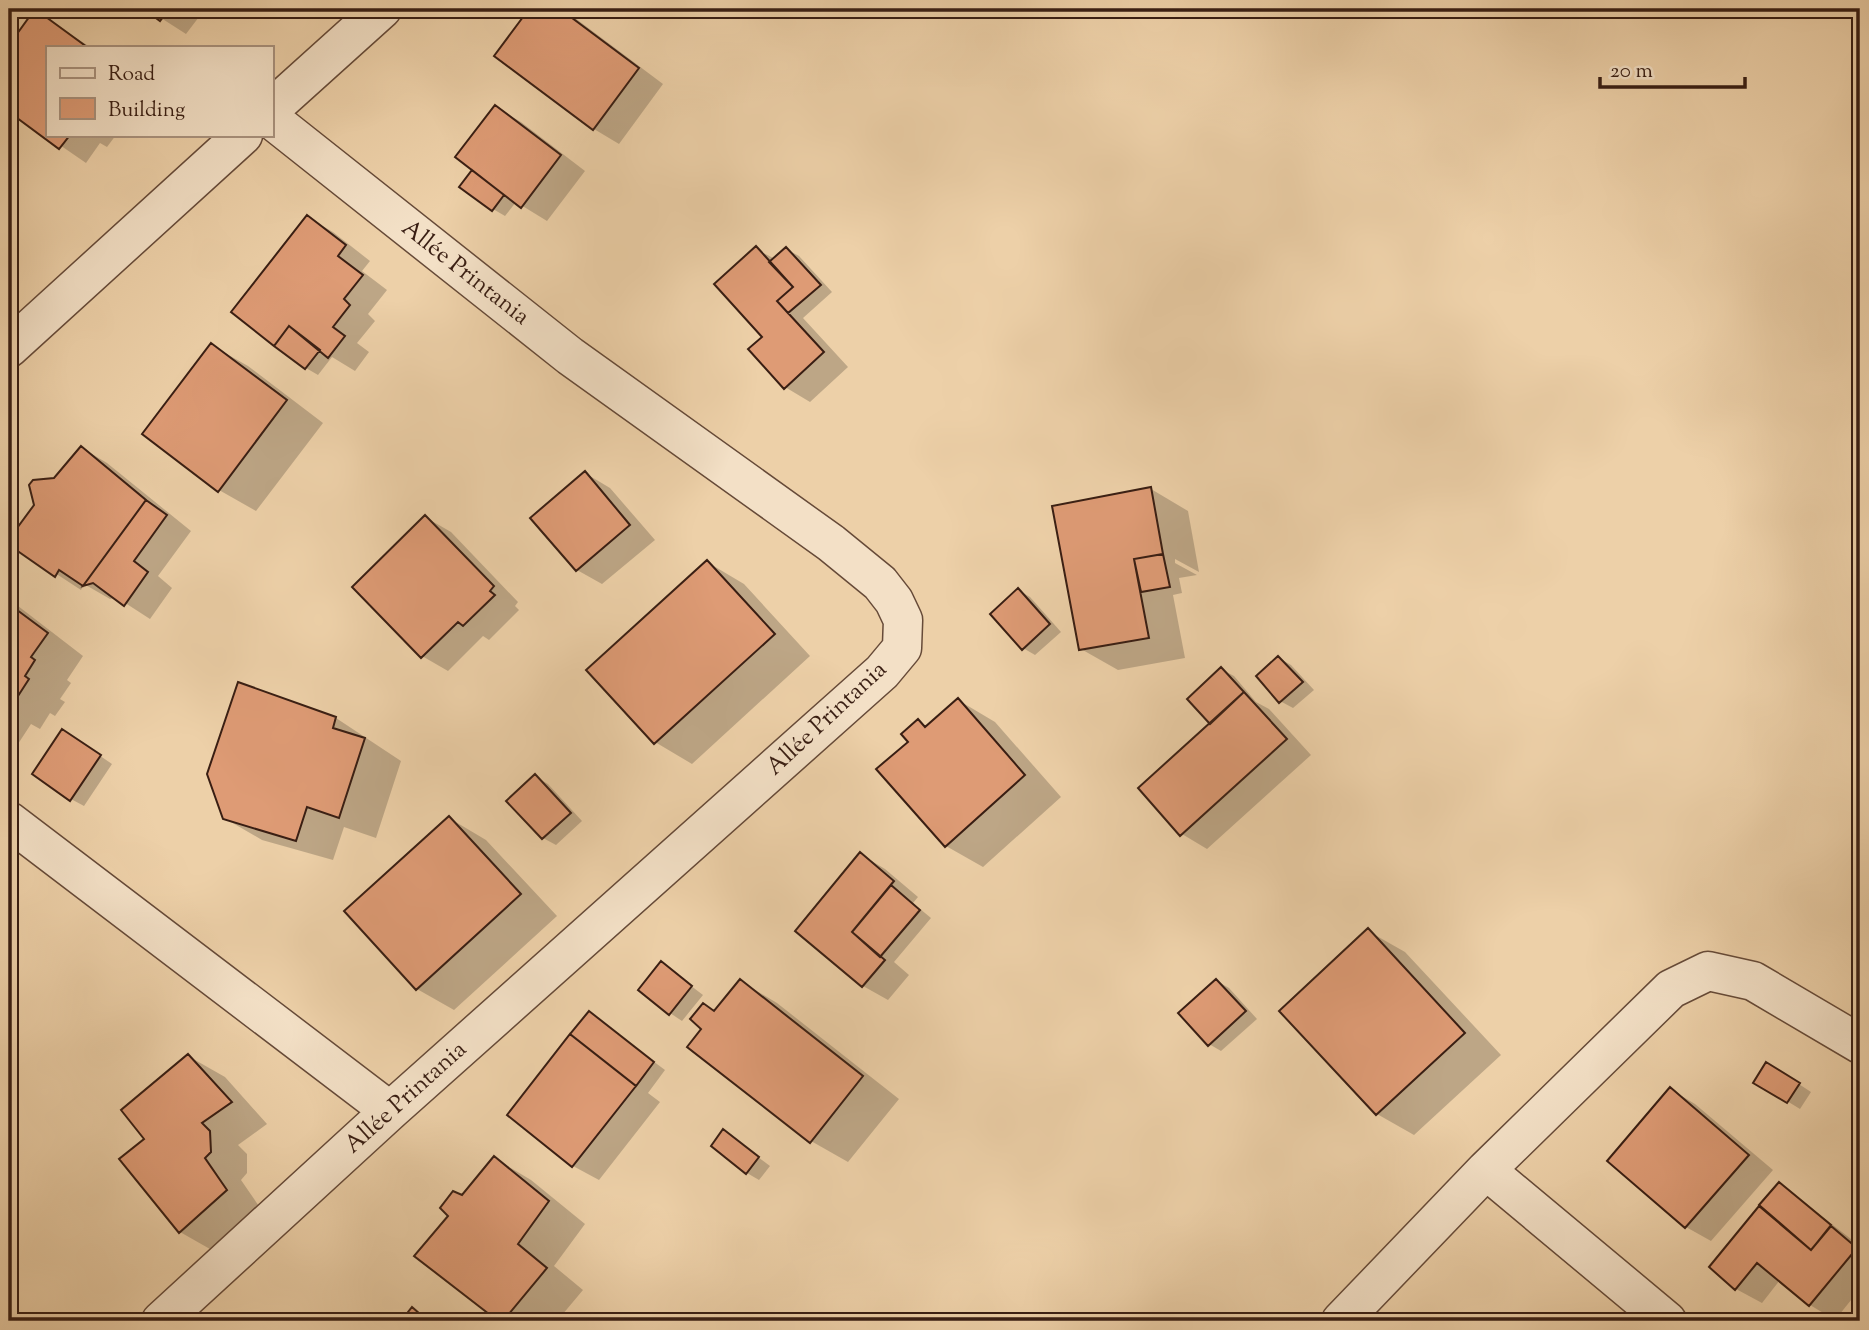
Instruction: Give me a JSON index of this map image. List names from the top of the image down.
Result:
{
  "streets": {
    "street": ["Allée Printania"]
  },
  "legend": ["Road", "Building"],
  "scale_bar": "20 m"
}
